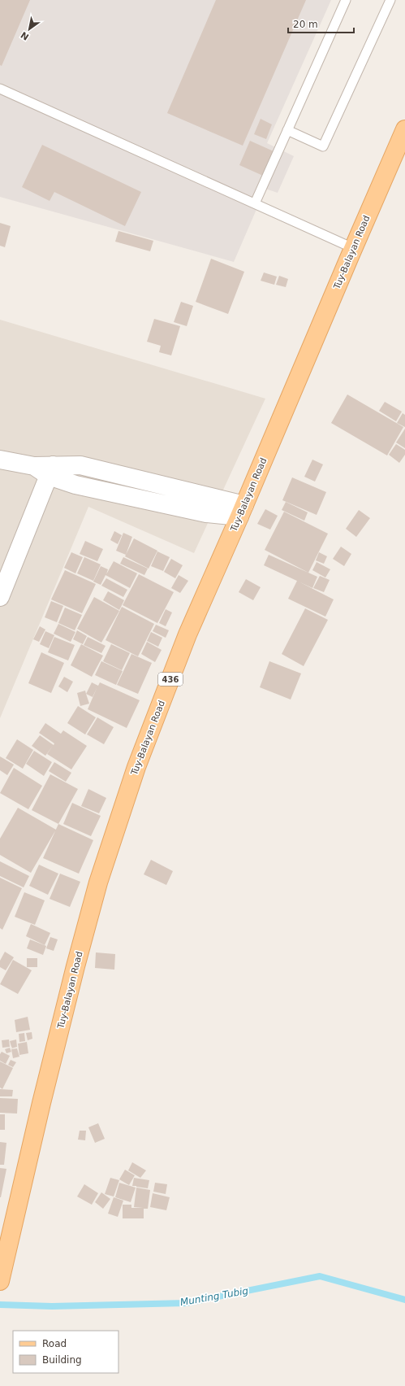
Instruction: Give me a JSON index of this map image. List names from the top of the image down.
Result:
{
  "streets": {
    "main road": ["Tuy-Balayan Road", "436"]
  },
  "water": ["Munting Tubig"],
  "legend": ["Road", "Building"],
  "scale_bar": "20 m",
  "north": "bottom left"
}
